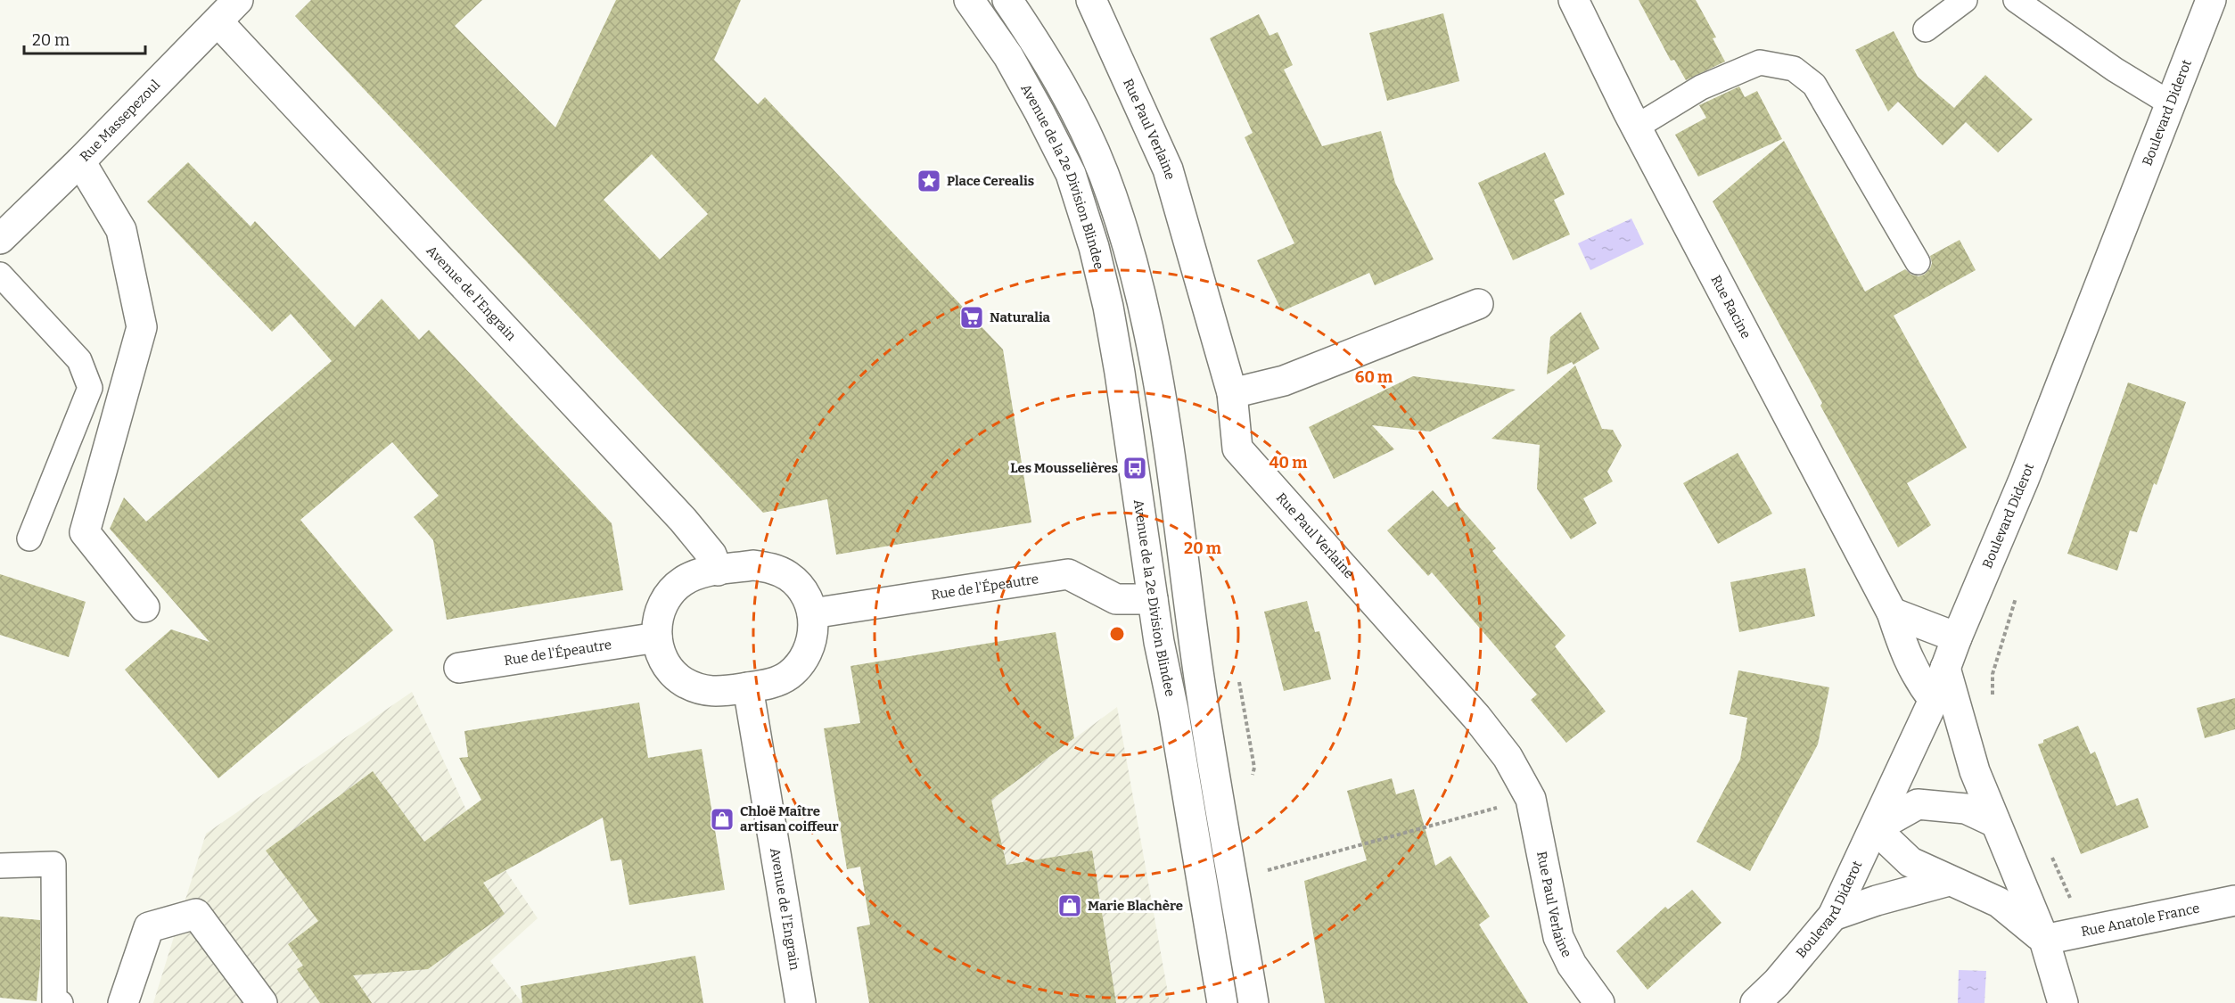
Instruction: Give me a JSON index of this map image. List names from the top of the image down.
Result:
{
  "streets": {
    "street": [
      "Boulevard Diderot",
      "Rue Massepezoul",
      "Rue Paul Verlaine",
      "Avenue de la 2e Division Blindee",
      "Avenue de l'Engrain",
      "Rue Racine",
      "Rue de l'Épeautre",
      "Rue Anatole France"
    ]
  },
  "crossings": [
    ["Boulevard Diderot", "Rue Racine"],
    ["Rue Massepezoul", "Avenue de l'Engrain"],
    ["Avenue de la 2e Division Blindee", "Rue de l'Épeautre"],
    ["Avenue de l'Engrain", "Rue de l'Épeautre"]
  ],
  "places": {
    "place": ["Place Cerealis"],
    "supermarket": ["Naturalia"],
    "bus stop": ["Les Mousselières"],
    "shop": ["Chloë Maître artisan coiffeur", "Marie Blachère"]
  },
  "scale_bar": "20 m",
  "rings": ["60 m", "40 m", "20 m"]
}
